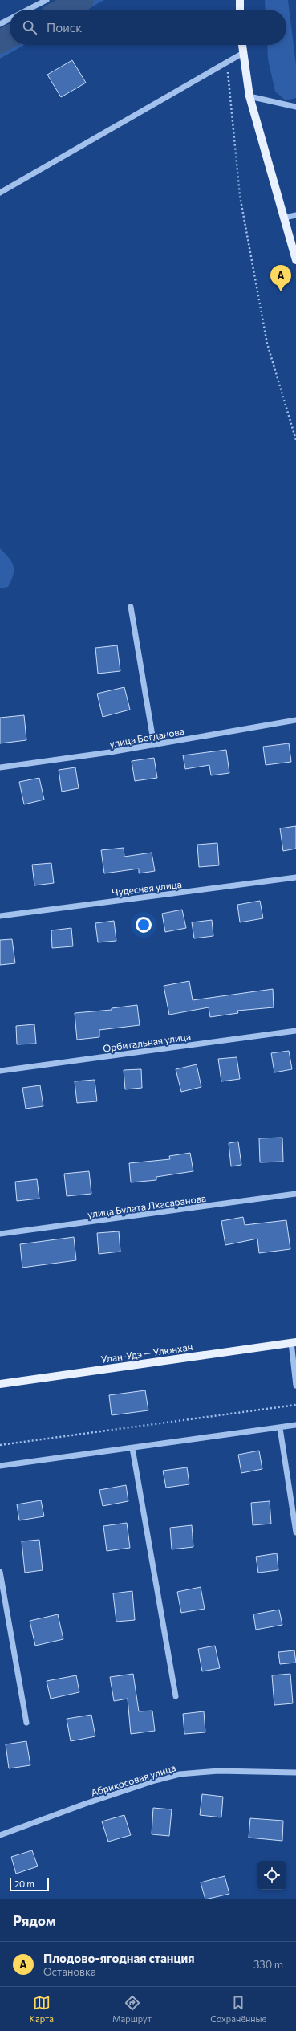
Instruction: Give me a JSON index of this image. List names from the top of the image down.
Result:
{
  "streets": {
    "main road": ["Улан-Удэ — Улюнхан"],
    "street": [
      "улица Богданова",
      "Чудесная улица",
      "Орбитальная улица",
      "улица Булата Лхасаранова",
      "Абрикосовая улица"
    ]
  },
  "scale_bar": "20 m",
  "page": {
    "search": "Поиск",
    "pins": "A",
    "scale": "20 m",
    "heading": "Рядом",
    "list": [
      {
        "mark": "A",
        "name": "Плодово-ягодная станция",
        "note": "Остановка",
        "value": "330 m"
      }
    ],
    "nav": ["Карта", "Маршрут", "Сохранённые"]
  }
}
